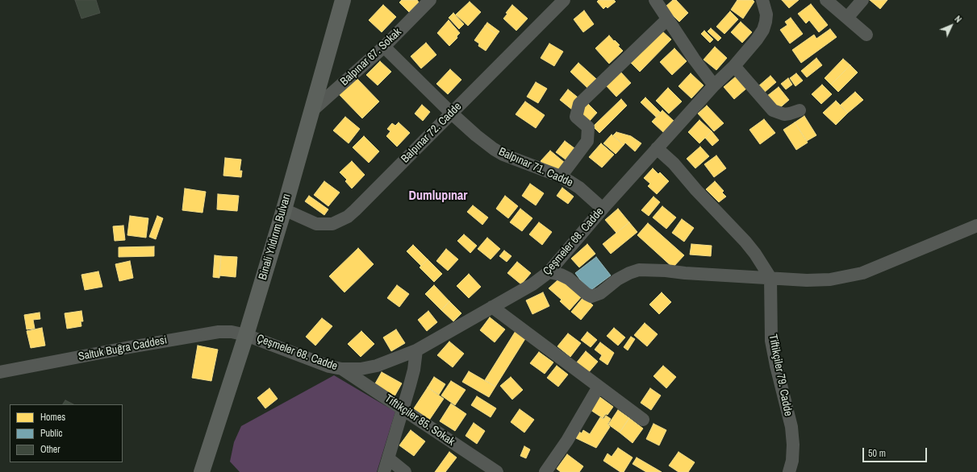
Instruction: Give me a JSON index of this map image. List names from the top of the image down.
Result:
{
  "streets": {
    "main road": ["Binali Yıldırım Bulvarı"],
    "street": [
      "Balpınar 67. Sokak",
      "Balpınar 72. Cadde",
      "Balpınar 71. Cadde",
      "Çeşmeler 68. Cadde",
      "Saltuk Buğra Caddesi",
      "Tiftikçiler 79. Cadde",
      "Tiftikçiler 85. Sokak"
    ]
  },
  "crossings": [
    ["Balpınar 67. Sokak", "Balpınar 71. Cadde"],
    ["Balpınar 67. Sokak", "Binali Yıldırım Bulvarı"],
    ["Balpınar 72. Cadde", "Balpınar 71. Cadde"],
    ["Balpınar 72. Cadde", "Binali Yıldırım Bulvarı"],
    ["Balpınar 71. Cadde", "Çeşmeler 68. Cadde"],
    ["Binali Yıldırım Bulvarı", "Çeşmeler 68. Cadde"],
    ["Binali Yıldırım Bulvarı", "Saltuk Buğra Caddesi"],
    ["Çeşmeler 68. Cadde", "Saltuk Buğra Caddesi"],
    ["Çeşmeler 68. Cadde", "Tiftikçiler 85. Sokak"]
  ],
  "districts": ["Dumlupınar"],
  "legend": ["Homes", "Public", "Other"],
  "scale_bar": "50 m",
  "north": "top right"
}
